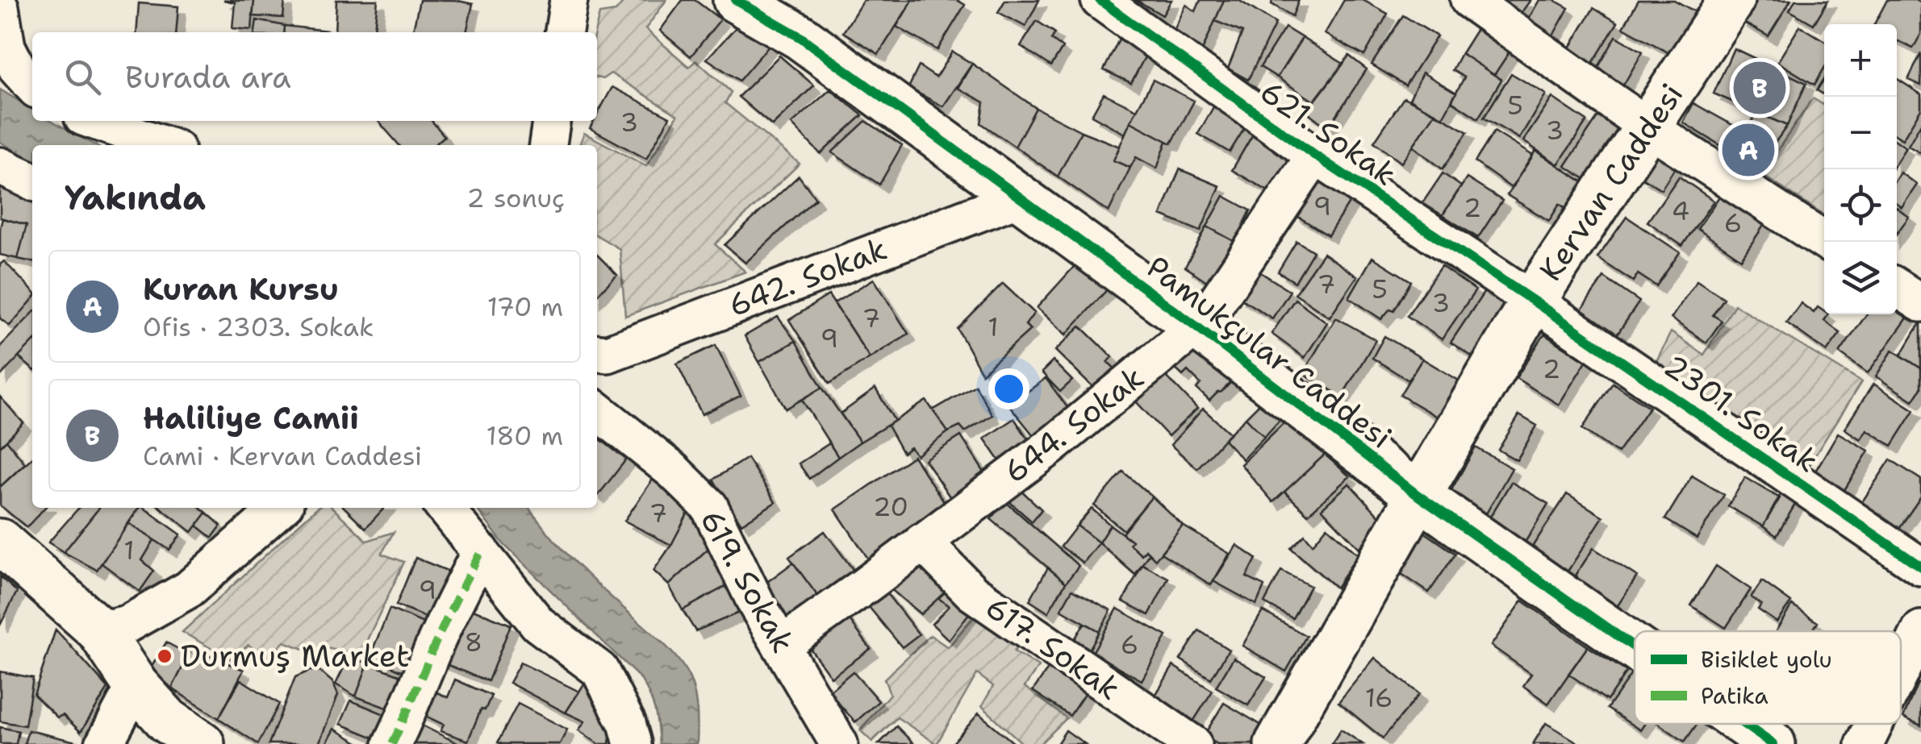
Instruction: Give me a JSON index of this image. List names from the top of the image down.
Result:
{
  "streets": {
    "street": [
      "621. Sokak",
      "Kervan Caddesi",
      "642. Sokak",
      "Pamukçular Caddesi",
      "2301. Sokak",
      "644. Sokak",
      "619. Sokak",
      "617. Sokak"
    ]
  },
  "crossings": [
    ["621. Sokak", "Kervan Caddesi"],
    ["621. Sokak", "2301. Sokak"],
    ["621. Sokak", "644. Sokak"],
    ["Kervan Caddesi", "Pamukçular Caddesi"],
    ["Kervan Caddesi", "2301. Sokak"],
    ["642. Sokak", "Pamukçular Caddesi"],
    ["Pamukçular Caddesi", "644. Sokak"],
    ["644. Sokak", "619. Sokak"],
    ["644. Sokak", "617. Sokak"]
  ],
  "places": ["Durmuş Market"],
  "house_numbers": [
    "5",
    "3",
    "3",
    "9",
    "2",
    "4",
    "6",
    "7",
    "5",
    "3",
    "7",
    "1",
    "9",
    "2",
    "20",
    "7",
    "1",
    "9",
    "8",
    "6",
    "16"
  ],
  "legend": ["Bisiklet yolu", "Patika"],
  "page": {
    "map_buttons": ["+", "−"],
    "search": "Burada ara",
    "pins": ["B", "A"],
    "heading": ["Yakında", "2 sonuç"],
    "list": [
      {
        "mark": "A",
        "name": "Kuran Kursu",
        "note": "Ofis · 2303. Sokak",
        "value": "170 m"
      },
      {
        "mark": "B",
        "name": "Haliliye Camii",
        "note": "Cami · Kervan Caddesi",
        "value": "180 m"
      }
    ]
  }
}
